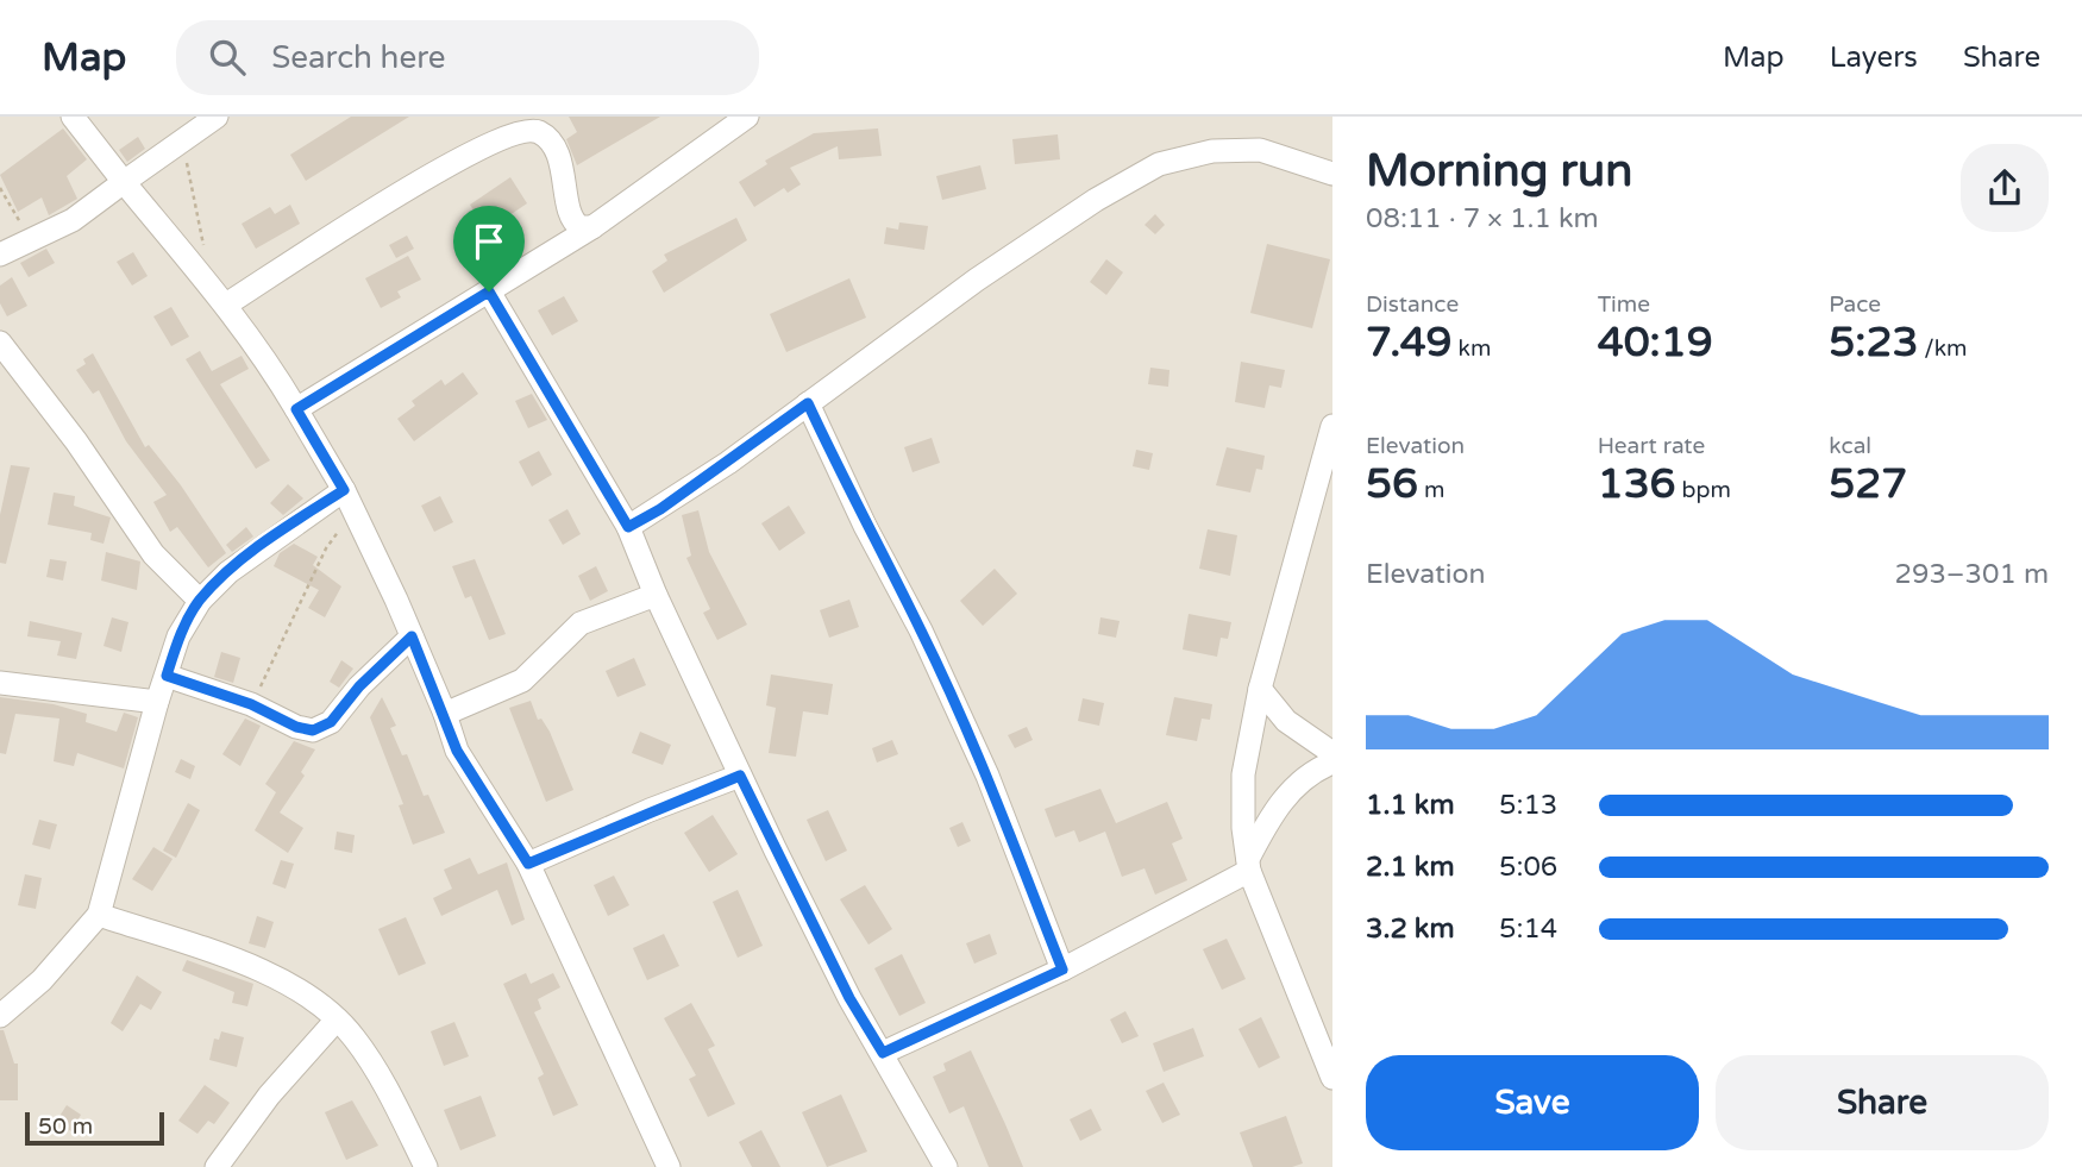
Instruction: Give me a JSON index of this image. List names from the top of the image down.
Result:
{
  "scale_bar": "50 m",
  "page": {
    "header": "Map",
    "search": "Search here",
    "nav": ["Map", "Layers", "Share"],
    "heading": ["Morning run", "08:11 · 7 × 1.1 km"],
    "stats": [
      ["Distance", "7.49 km"],
      ["Time", "40:19"],
      ["Pace", "5:23 /km"],
      ["Elevation", "56 m"],
      ["Heart rate", "136 bpm"],
      ["kcal", "527"]
    ],
    "chart": ["Elevation", "293–301 m"],
    "list": [
      {
        "name": "1.1 km",
        "note": "5:13"
      },
      {
        "name": "2.1 km",
        "note": "5:06"
      },
      {
        "name": "3.2 km",
        "note": "5:14"
      }
    ],
    "buttons": ["Save", "Share"],
    "scale": "50 m"
  }
}
